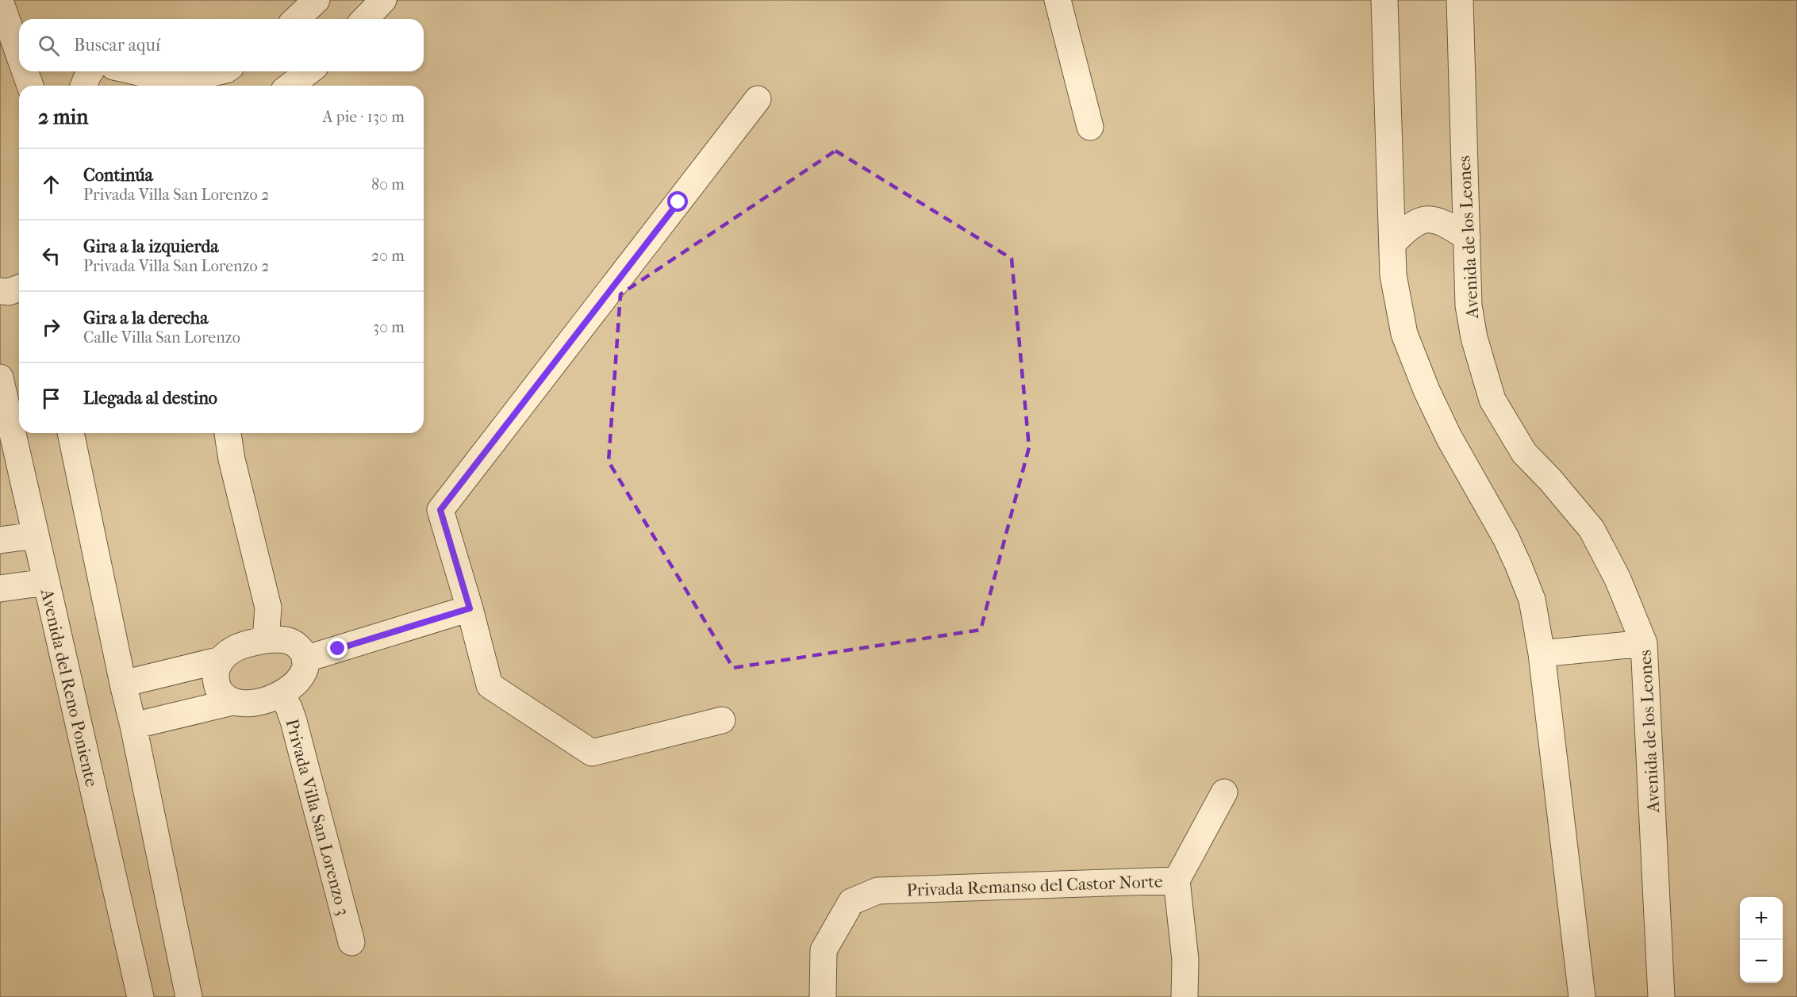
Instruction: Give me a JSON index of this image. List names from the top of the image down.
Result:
{
  "streets": {
    "street": [
      "Avenida de los Leones",
      "Avenida del Reno Poniente",
      "Privada Villa San Lorenzo 3",
      "Privada Remanso del Castor Norte"
    ]
  },
  "page": {
    "search": "Buscar aquí",
    "heading": ["2 min", "A pie · 130 m"],
    "list": [
      ["Continúa", "Privada Villa San Lorenzo 2", "80 m"],
      ["Gira a la izquierda", "Privada Villa San Lorenzo 2", "20 m"],
      ["Gira a la derecha", "Calle Villa San Lorenzo", "30 m"],
      "Llegada al destino"
    ],
    "map_buttons": ["+", "−"]
  }
}
